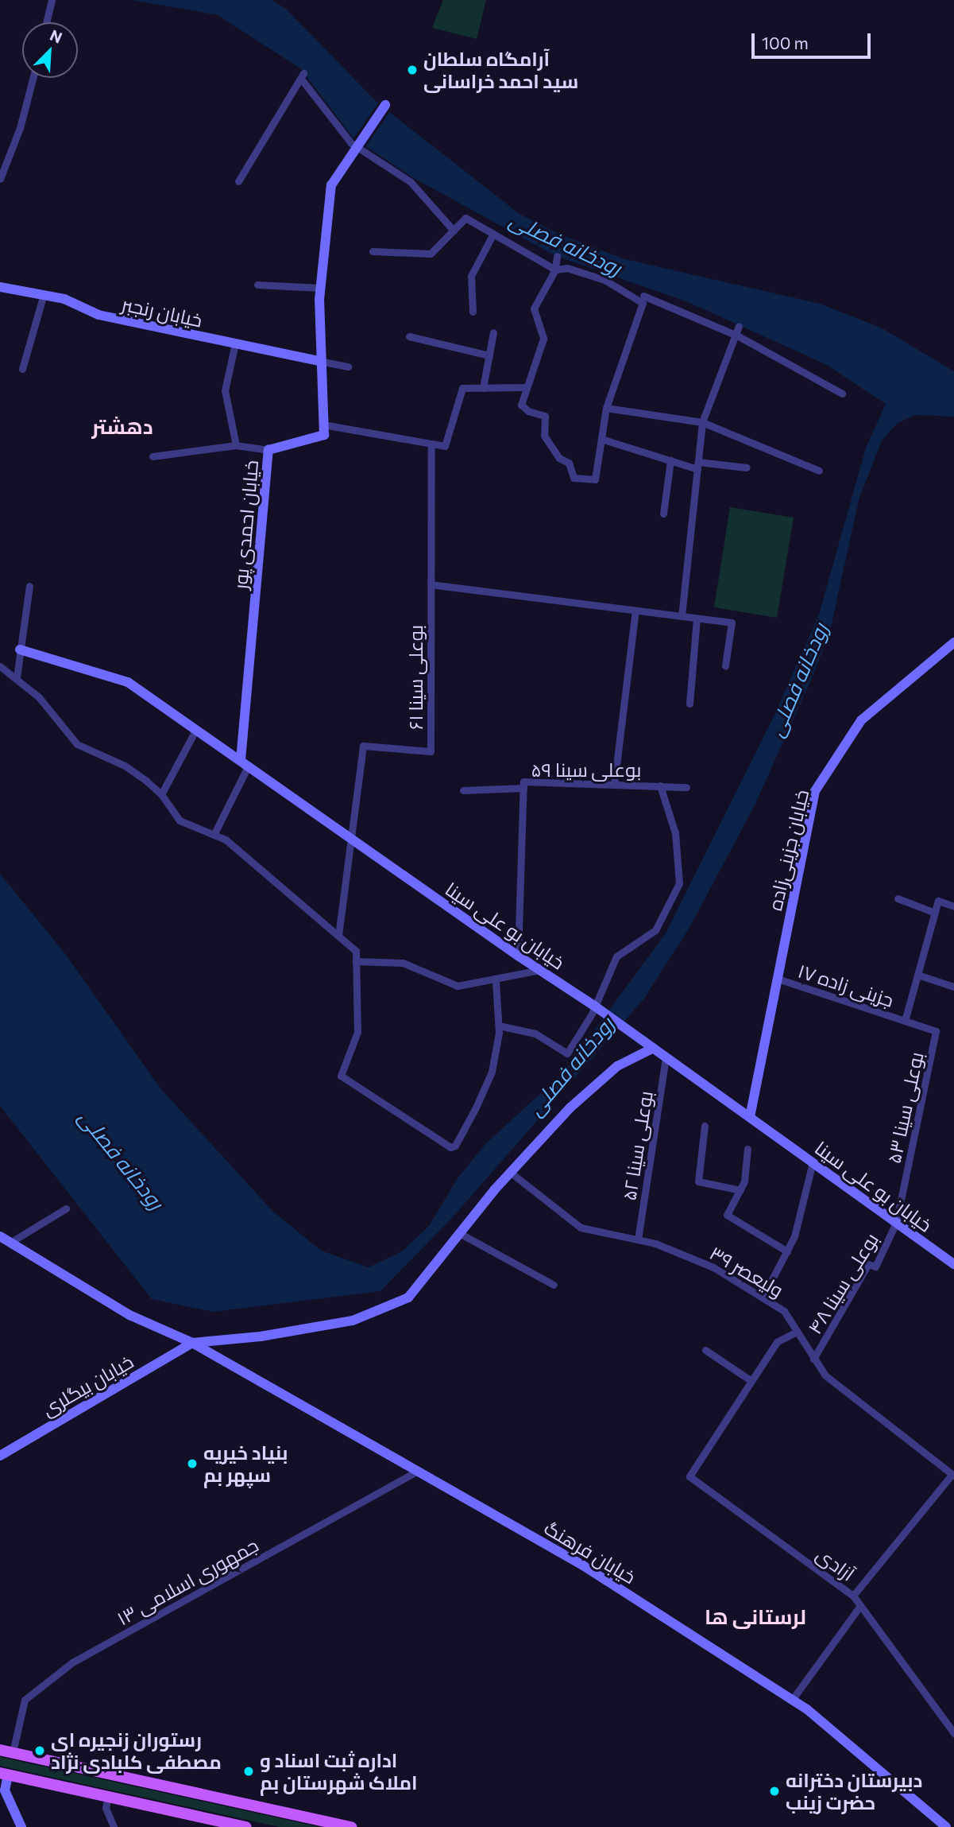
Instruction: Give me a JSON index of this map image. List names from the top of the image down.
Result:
{
  "streets": {
    "street": [
      "خیابان رنجبر",
      "خیابان احمدی پور",
      "بوعلی سینا ۶۱",
      "بوعلی سینا ۵۹",
      "خیابان جزینی‌زاده",
      "خیابان بو علی سینا",
      "جزینی زاده ۱۷",
      "بوعلی سینا ۵۳",
      "بوعلی سینا ۵۲",
      "ولیعصر ۳۹",
      "بوعلی سینا ۴۸",
      "خیابان بیگلری",
      "خیابان فرهنگ",
      "آزادی",
      "جمهوری اسلامی ۱۳"
    ]
  },
  "crossings": [
    ["خیابان احمدی پور", "خیابان بو علی سینا"],
    ["بوعلی سینا ۶۱", "خیابان بو علی سینا"],
    ["بوعلی سینا ۵۹", "خیابان بو علی سینا"],
    ["خیابان جزینی‌زاده", "خیابان بو علی سینا"],
    ["خیابان جزینی‌زاده", "جزینی زاده ۱۷"],
    ["خیابان بو علی سینا", "بوعلی سینا ۵۳"],
    ["خیابان بو علی سینا", "بوعلی سینا ۵۲"],
    ["خیابان بو علی سینا", "بوعلی سینا ۴۸"],
    ["جزینی زاده ۱۷", "بوعلی سینا ۵۳"],
    ["بوعلی سینا ۵۳", "بوعلی سینا ۴۸"],
    ["بوعلی سینا ۵۲", "ولیعصر ۳۹"],
    ["ولیعصر ۳۹", "بوعلی سینا ۴۸"],
    ["خیابان بیگلری", "خیابان فرهنگ"],
    ["خیابان فرهنگ", "جمهوری اسلامی ۱۳"]
  ],
  "districts": ["دهشتر", "لرستانی ها"],
  "water": ["رودخانه فصلی"],
  "places": [
    "آرامگاه سلطان سید احمد خراسانی",
    "بنیاد خیریه سپهر بم",
    "رستوران زنجیره ای مصطفی کلبادی نژاد",
    "اداره ثبت اسناد و املاک شهرستان بم",
    "دبیرستان دخترانه حضرت زینب"
  ],
  "scale_bar": "100 m",
  "north": "top right"
}
